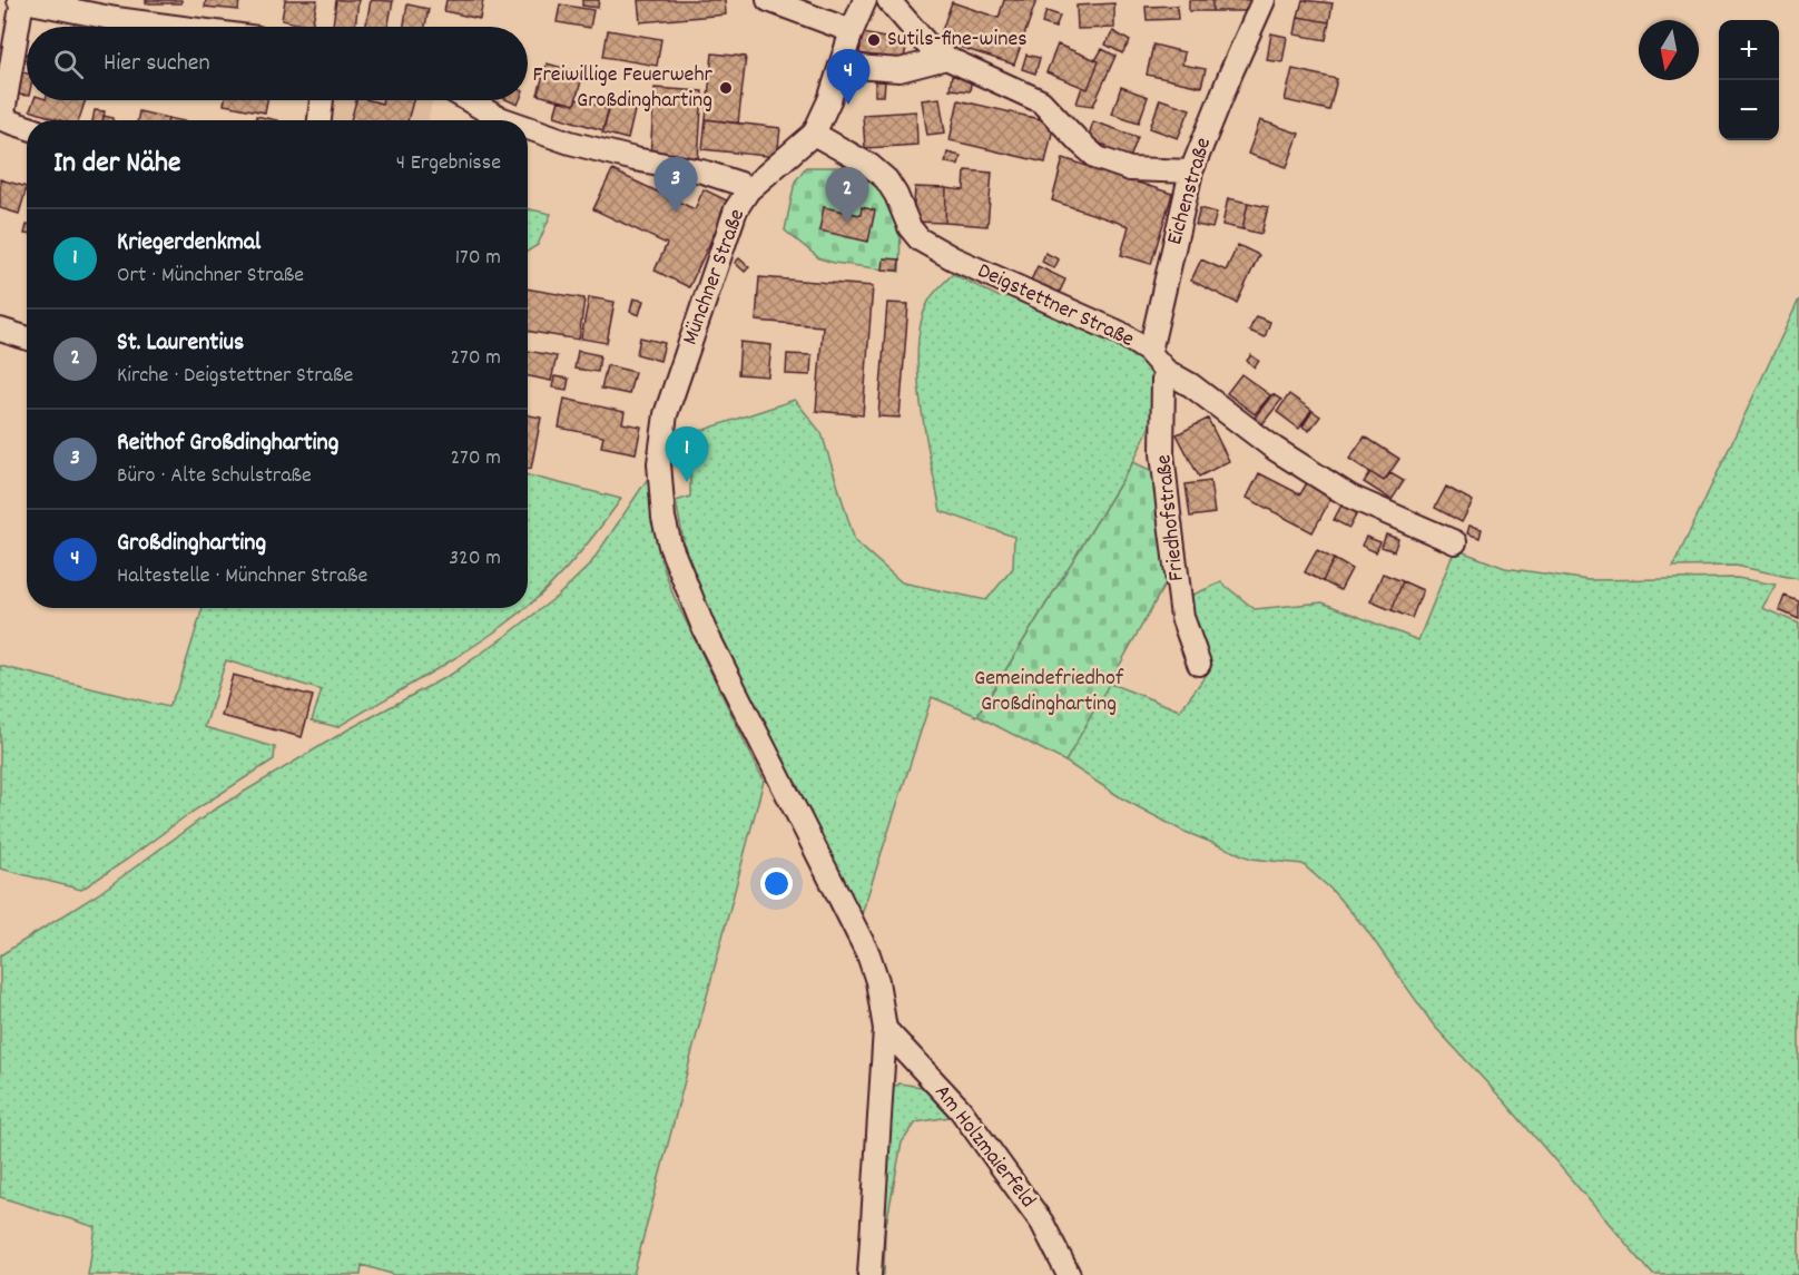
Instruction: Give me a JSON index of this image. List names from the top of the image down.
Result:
{
  "streets": {
    "street": [
      "Eichenstraße",
      "Münchner Straße",
      "Deigstettner Straße",
      "Friedhofstraße",
      "Am Holzmaierfeld"
    ]
  },
  "crossings": [
    ["Eichenstraße", "Deigstettner Straße"],
    ["Münchner Straße", "Deigstettner Straße"],
    ["Münchner Straße", "Am Holzmaierfeld"],
    ["Deigstettner Straße", "Friedhofstraße"]
  ],
  "parks": ["Gemeindefriedhof Großdingharting"],
  "places": ["Sutils-fine-wines", "Freiwillige Feuerwehr Großdingharting"],
  "north": "bottom",
  "page": {
    "map_buttons": ["+", "−"],
    "search": "Hier suchen",
    "pins": [
      "4",
      "3",
      "2",
      "1"
    ],
    "heading": ["In der Nähe", "4 Ergebnisse"],
    "list": [
      {
        "mark": "1",
        "name": "Kriegerdenkmal",
        "note": "Ort · Münchner Straße",
        "value": "170 m"
      },
      {
        "mark": "2",
        "name": "St. Laurentius",
        "note": "Kirche · Deigstettner Straße",
        "value": "270 m"
      },
      {
        "mark": "3",
        "name": "Reithof Großdingharting",
        "note": "Büro · Alte Schulstraße",
        "value": "270 m"
      },
      {
        "mark": "4",
        "name": "Großdingharting",
        "note": "Haltestelle · Münchner Straße",
        "value": "320 m"
      }
    ]
  }
}
